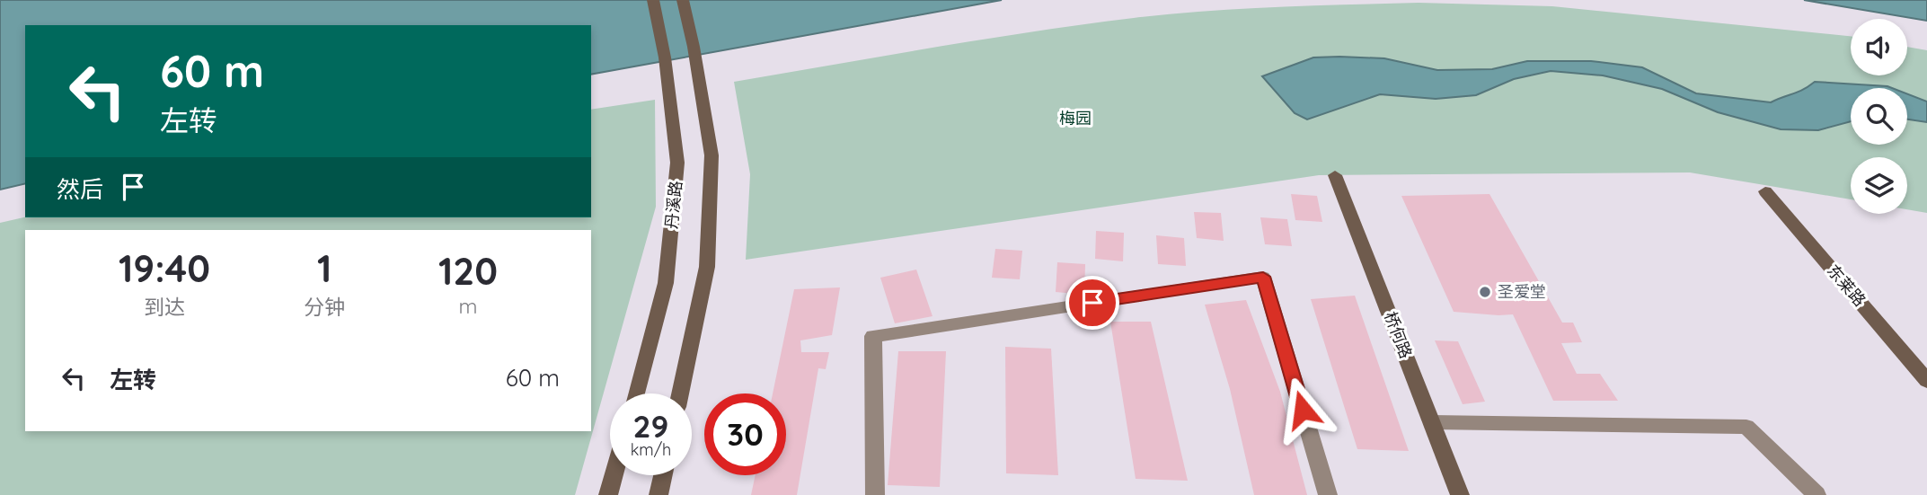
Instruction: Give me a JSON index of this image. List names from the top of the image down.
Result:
{
  "streets": {
    "main road": ["丹溪路", "东莱路", "桥何路"]
  },
  "parks": ["梅园"],
  "places": ["圣爱堂"],
  "page": {
    "turn": ["60 m", "左转"],
    "then": "然后",
    "eta": [
      "19:40",
      "到达",
      "1",
      "分钟",
      "120",
      "m"
    ],
    "list": [
      {
        "name": "左转",
        "value": "60 m"
      }
    ],
    "speed": "29 km/h",
    "limit": "30"
  }
}
